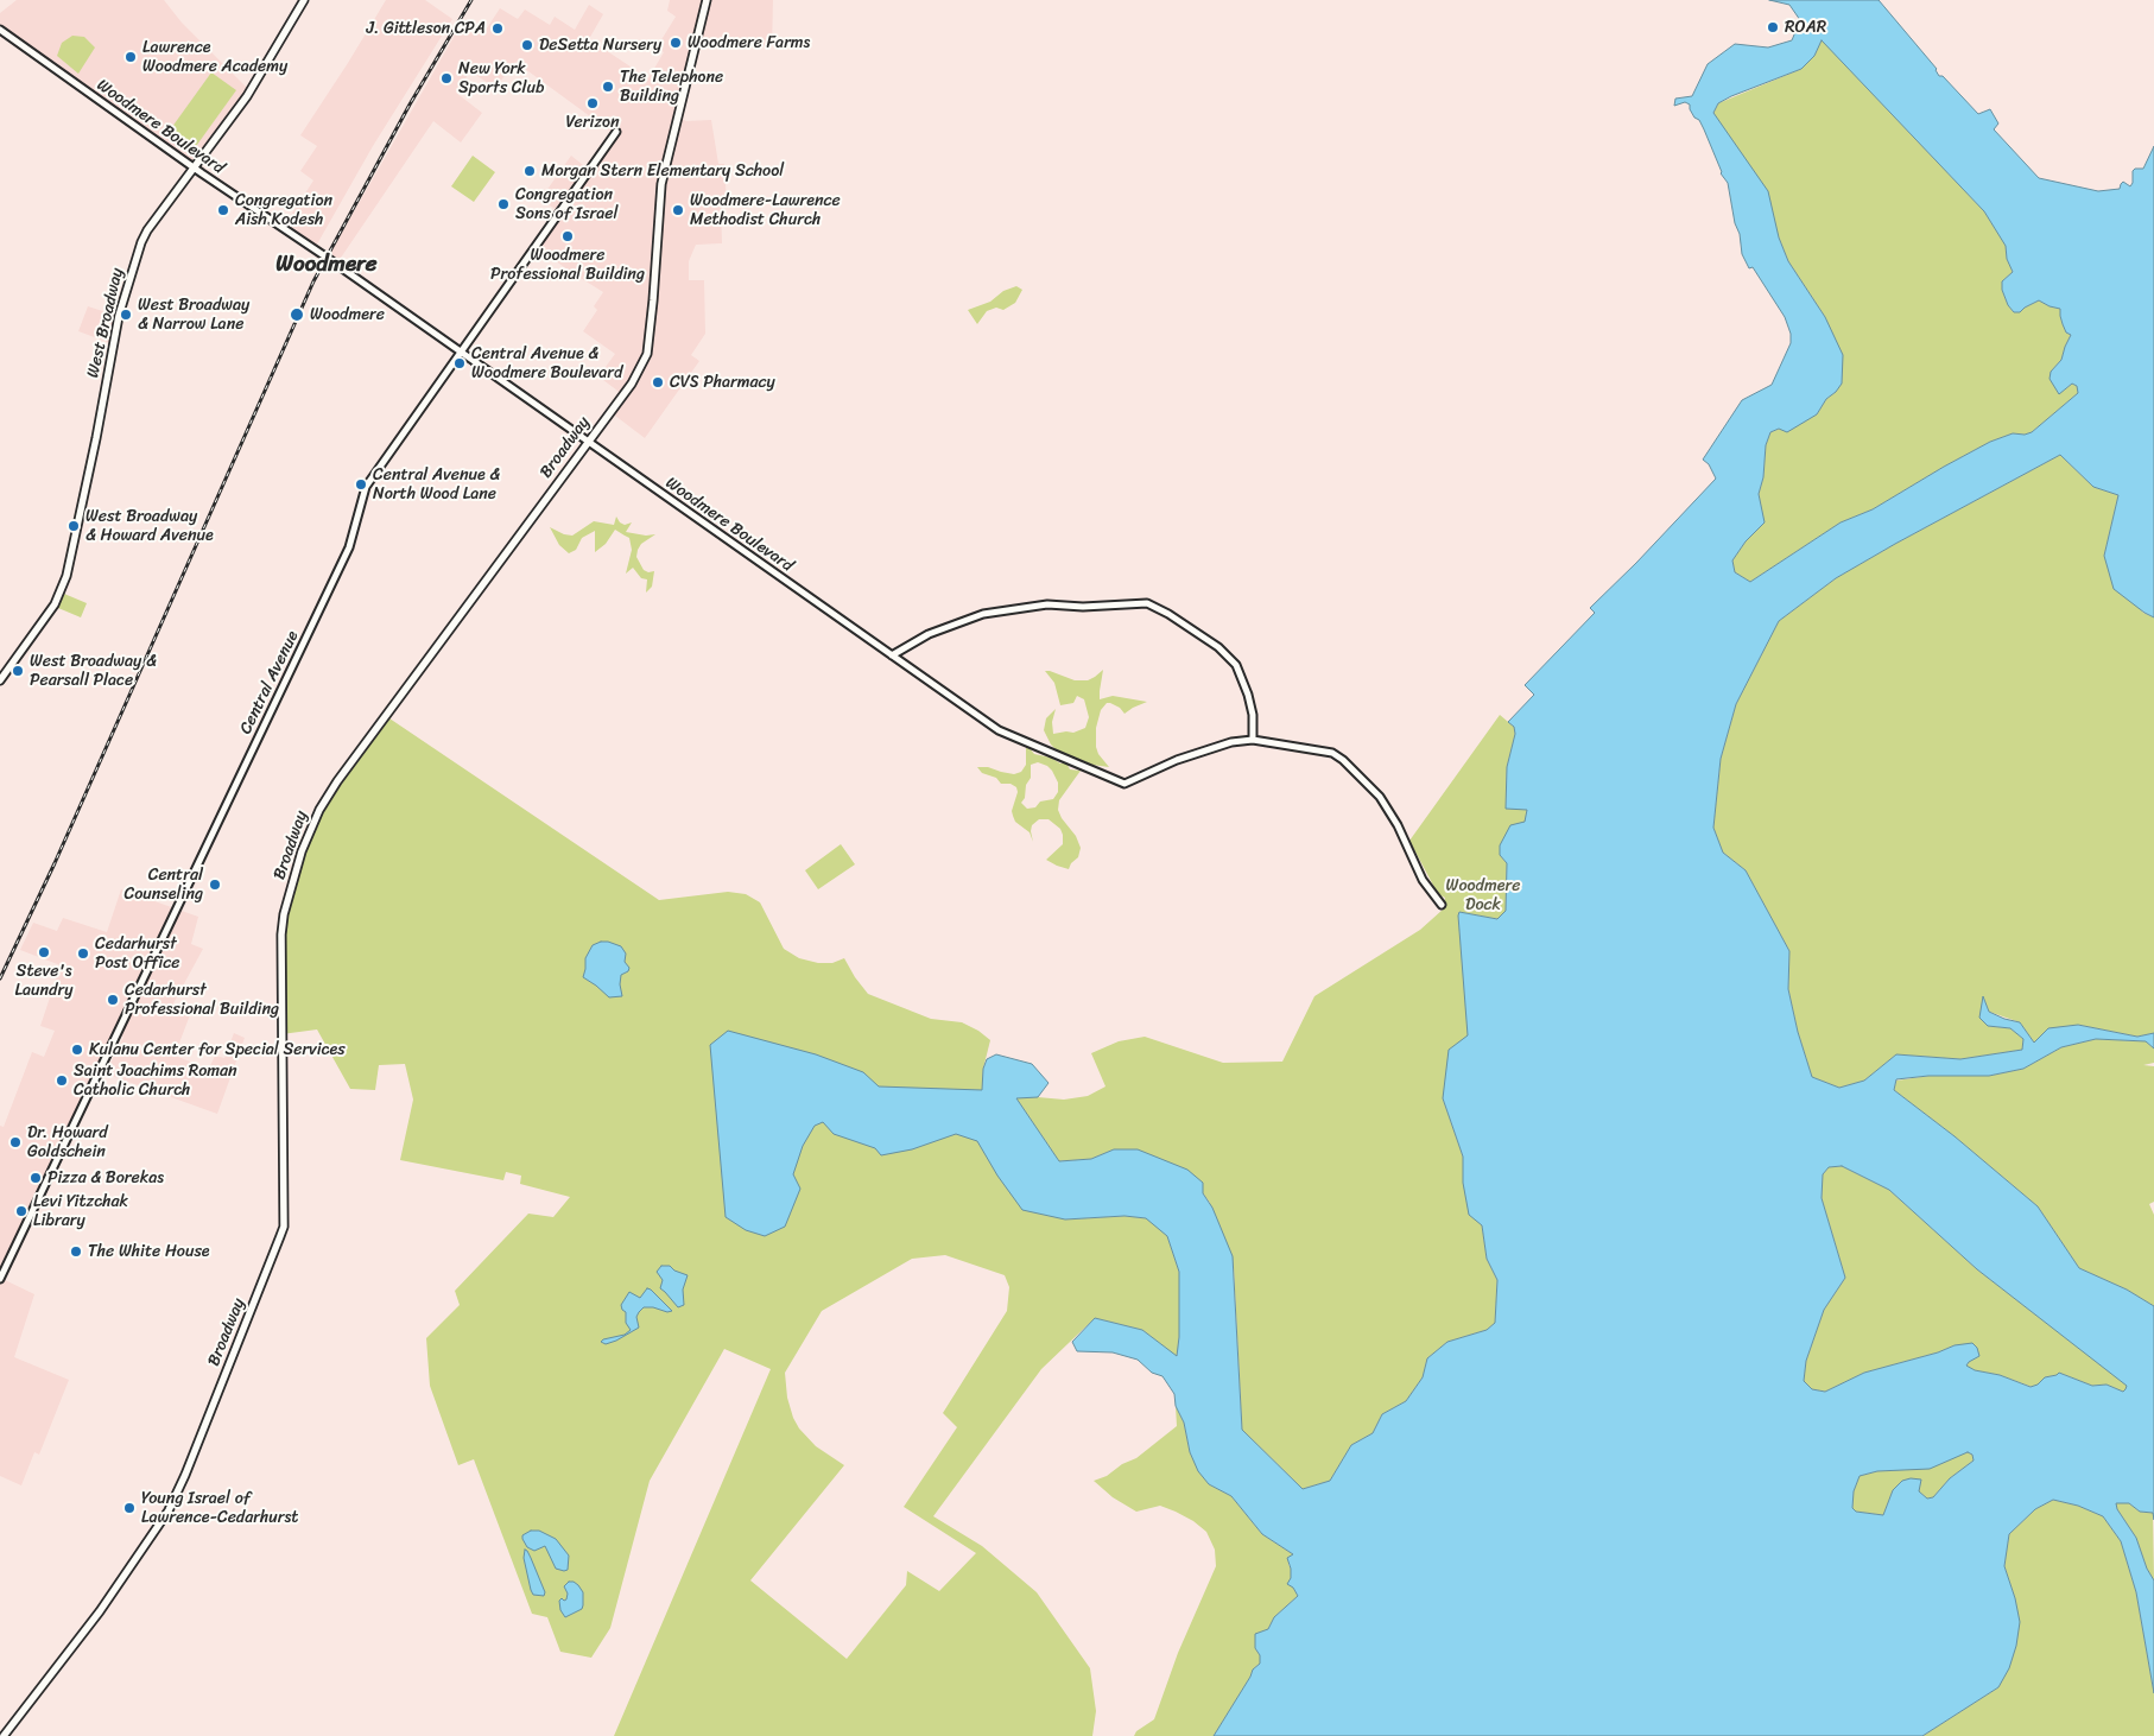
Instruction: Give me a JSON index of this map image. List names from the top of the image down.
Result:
{
  "streets": {
    "main road": ["West Broadway", "Broadway"],
    "street": ["Woodmere Boulevard", "Central Avenue"]
  },
  "crossings": [
    ["Woodmere Boulevard", "West Broadway"],
    ["Woodmere Boulevard", "Broadway"],
    ["Woodmere Boulevard", "Central Avenue"]
  ],
  "districts": ["Woodmere"],
  "parks": ["Woodmere Dock"],
  "places": [
    "ROAR",
    "J. Gittleson CPA",
    "Woodmere Farms",
    "DeSetta Nursery",
    "Lawrence Woodmere Academy",
    "New York Sports Club",
    "The Telephone Building",
    "Verizon",
    "Morgan Stern Elementary School",
    "Congregation Sons of Israel",
    "Congregation Aish Kodesh",
    "Woodmere-Lawrence Methodist Church",
    "Woodmere Professional Building",
    "West Broadway & Narrow Lane",
    "Woodmere",
    "Central Avenue & Woodmere Boulevard",
    "CVS Pharmacy",
    "Central Avenue & North Wood Lane",
    "West Broadway & Howard Avenue",
    "West Broadway & Pearsall Place",
    "Central Counseling",
    "Steve's Laundry",
    "Cedarhurst Post Office",
    "Cedarhurst Professional Building",
    "Kulanu Center for Special Services",
    "Saint Joachims Roman Catholic Church",
    "Dr. Howard Goldschein",
    "Pizza & Borekas",
    "Levi Yitzchak Library",
    "The White House",
    "Young Israel of Lawrence-Cedarhurst"
  ]
}
